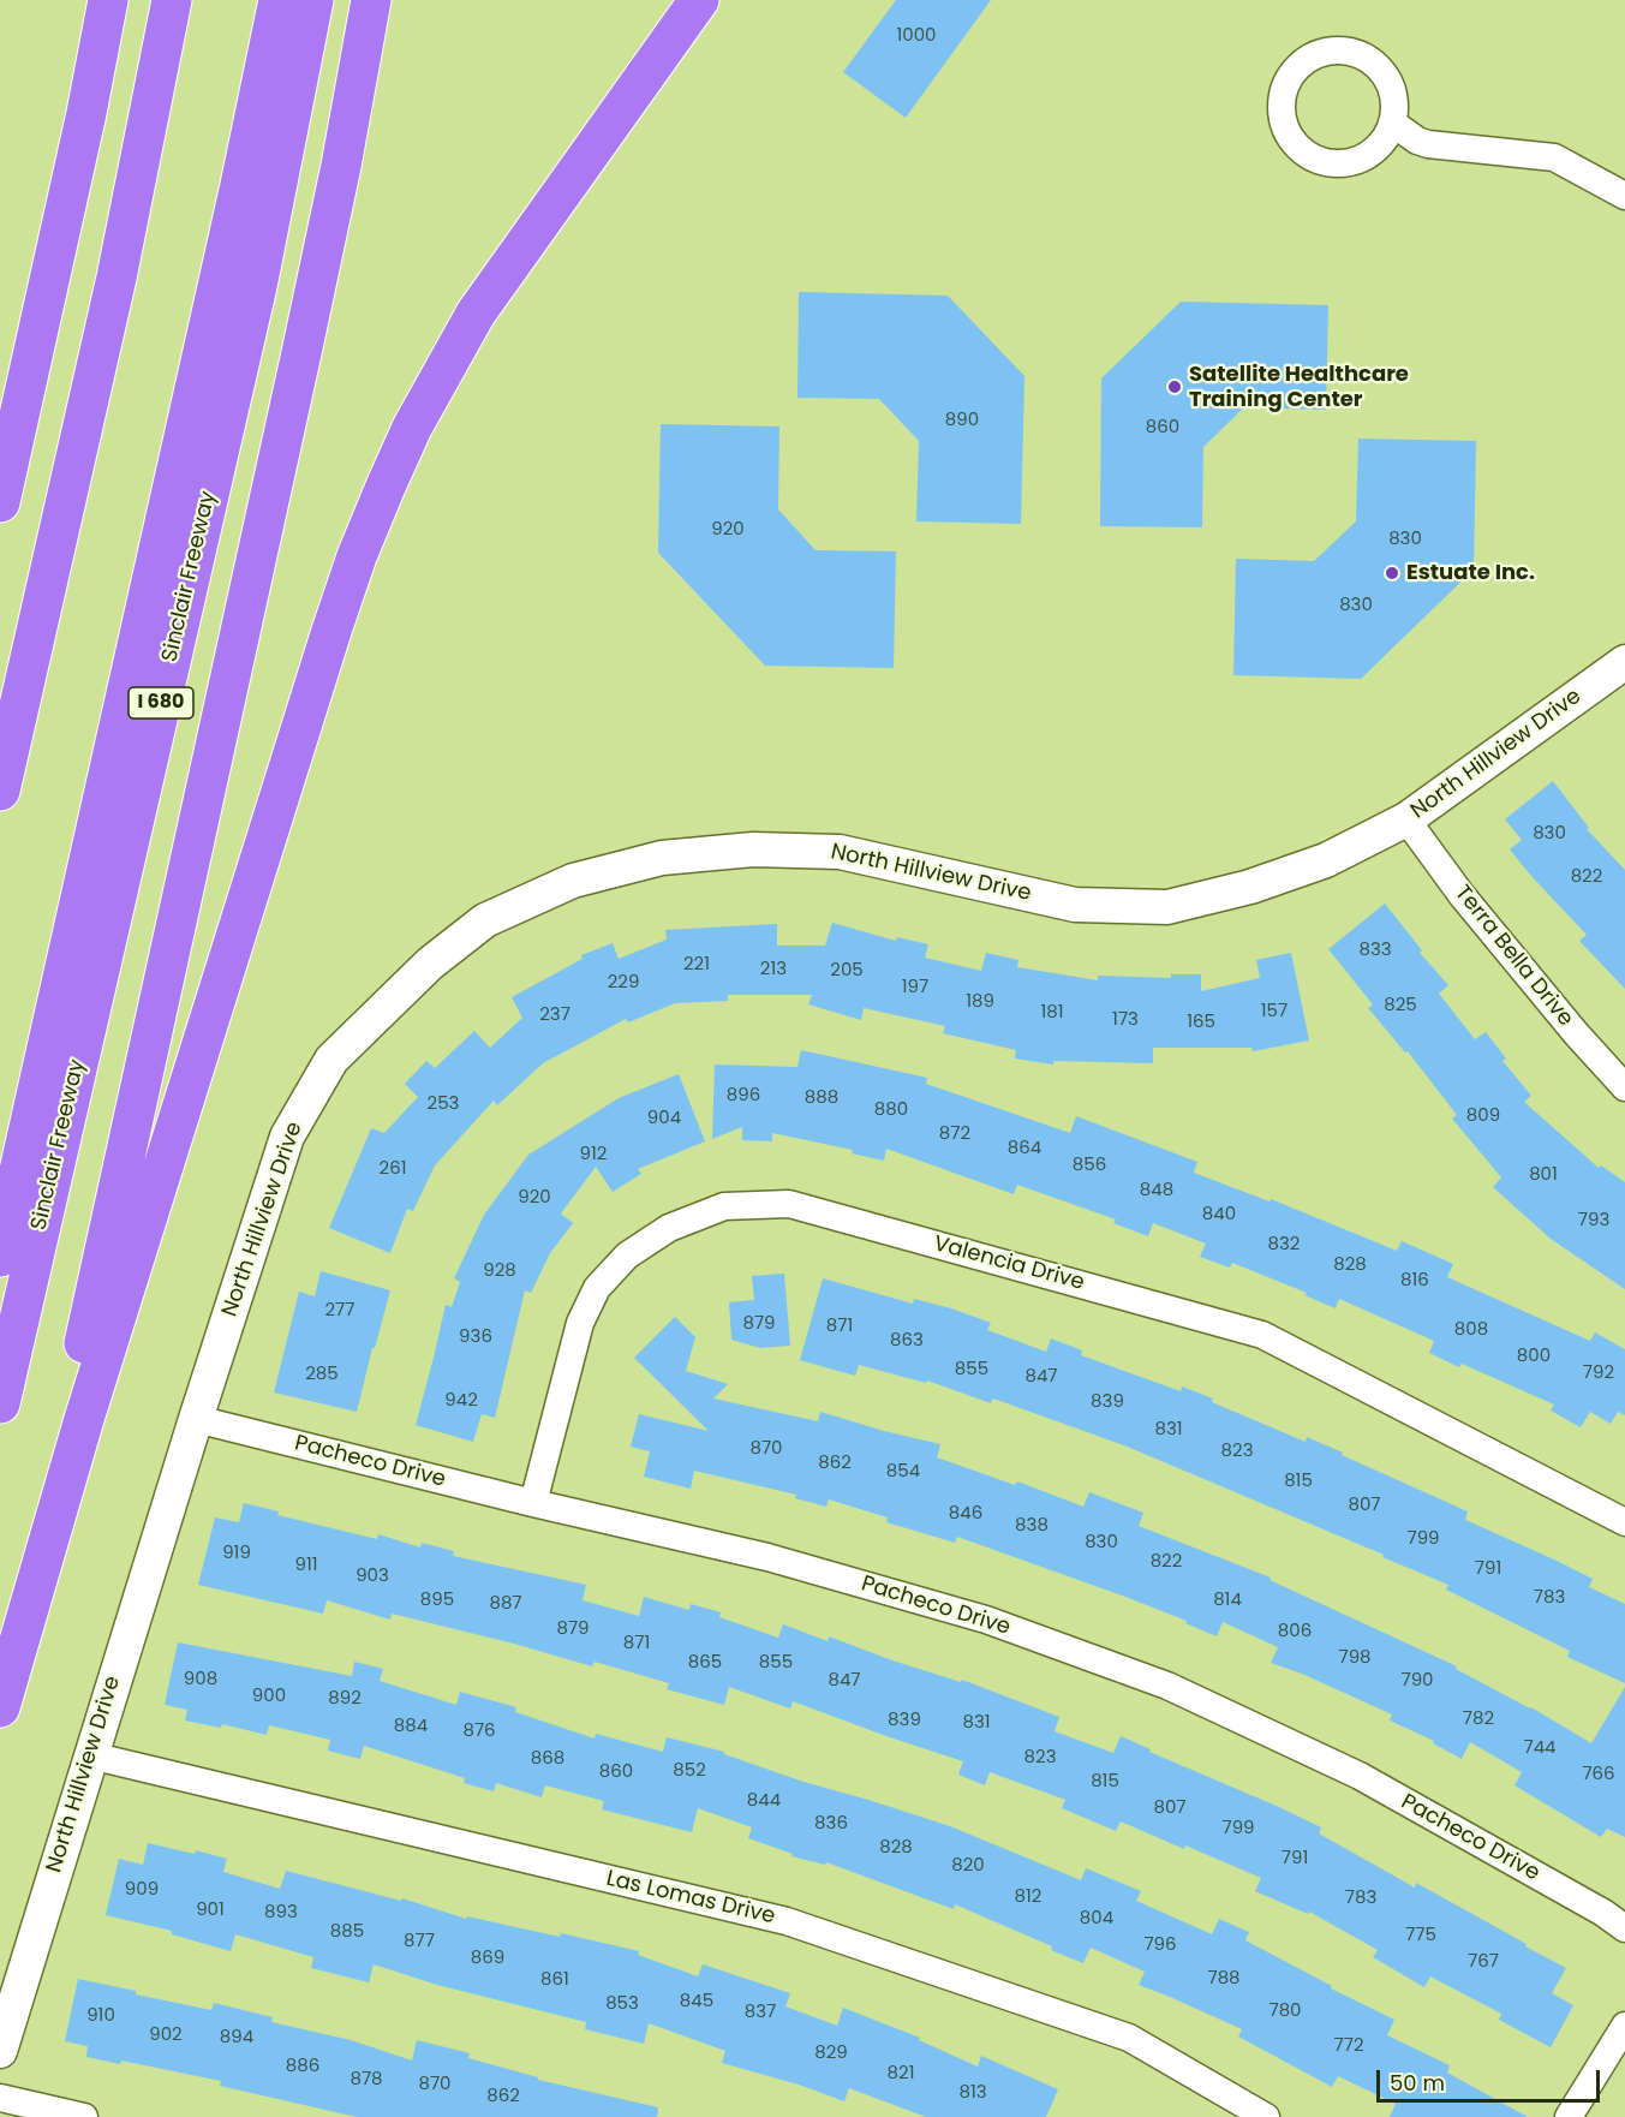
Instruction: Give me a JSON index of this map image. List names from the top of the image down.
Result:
{
  "streets": {
    "highway": ["Sinclair Freeway", "I 680"],
    "street": [
      "North Hillview Drive",
      "Terra Bella Drive",
      "Valencia Drive",
      "Pacheco Drive",
      "Las Lomas Drive"
    ]
  },
  "crossings": [
    ["North Hillview Drive", "Terra Bella Drive"],
    ["North Hillview Drive", "Pacheco Drive"],
    ["North Hillview Drive", "Las Lomas Drive"],
    ["Valencia Drive", "Pacheco Drive"]
  ],
  "places": ["Satellite Healthcare Training Center", "Estuate Inc."],
  "house_numbers": [
    "1000",
    "890",
    "860",
    "920",
    "830",
    "830",
    "830",
    "822",
    "833",
    "221",
    "213",
    "205",
    "229",
    "197",
    "189",
    "825",
    "157",
    "181",
    "237",
    "173",
    "165",
    "896",
    "888",
    "253",
    "880",
    "809",
    "904",
    "872",
    "864",
    "912",
    "856",
    "261",
    "801",
    "848",
    "920",
    "840",
    "793",
    "832",
    "828",
    "928",
    "816",
    "277",
    "879",
    "871",
    "808",
    "936",
    "863",
    "800",
    "855",
    "792",
    "285",
    "847",
    "942",
    "839",
    "831",
    "870",
    "823",
    "862",
    "854",
    "815",
    "807",
    "846",
    "838",
    "799",
    "830",
    "919",
    "822",
    "911",
    "791",
    "903",
    "783",
    "895",
    "814",
    "887",
    "879",
    "806",
    "871",
    "798",
    "865",
    "855",
    "908",
    "847",
    "790",
    "900",
    "892",
    "782",
    "839",
    "831",
    "884",
    "876",
    "744",
    "823",
    "868",
    "852",
    "860",
    "766",
    "815",
    "844",
    "807",
    "836",
    "799",
    "828",
    "791",
    "820",
    "909",
    "812",
    "783",
    "901",
    "893",
    "804",
    "885",
    "775",
    "877",
    "796",
    "869",
    "767",
    "788",
    "861",
    "845",
    "853",
    "780",
    "837",
    "910",
    "902",
    "894",
    "772",
    "829",
    "886",
    "821",
    "878",
    "870",
    "813",
    "862"
  ],
  "scale_bar": "50 m"
}
